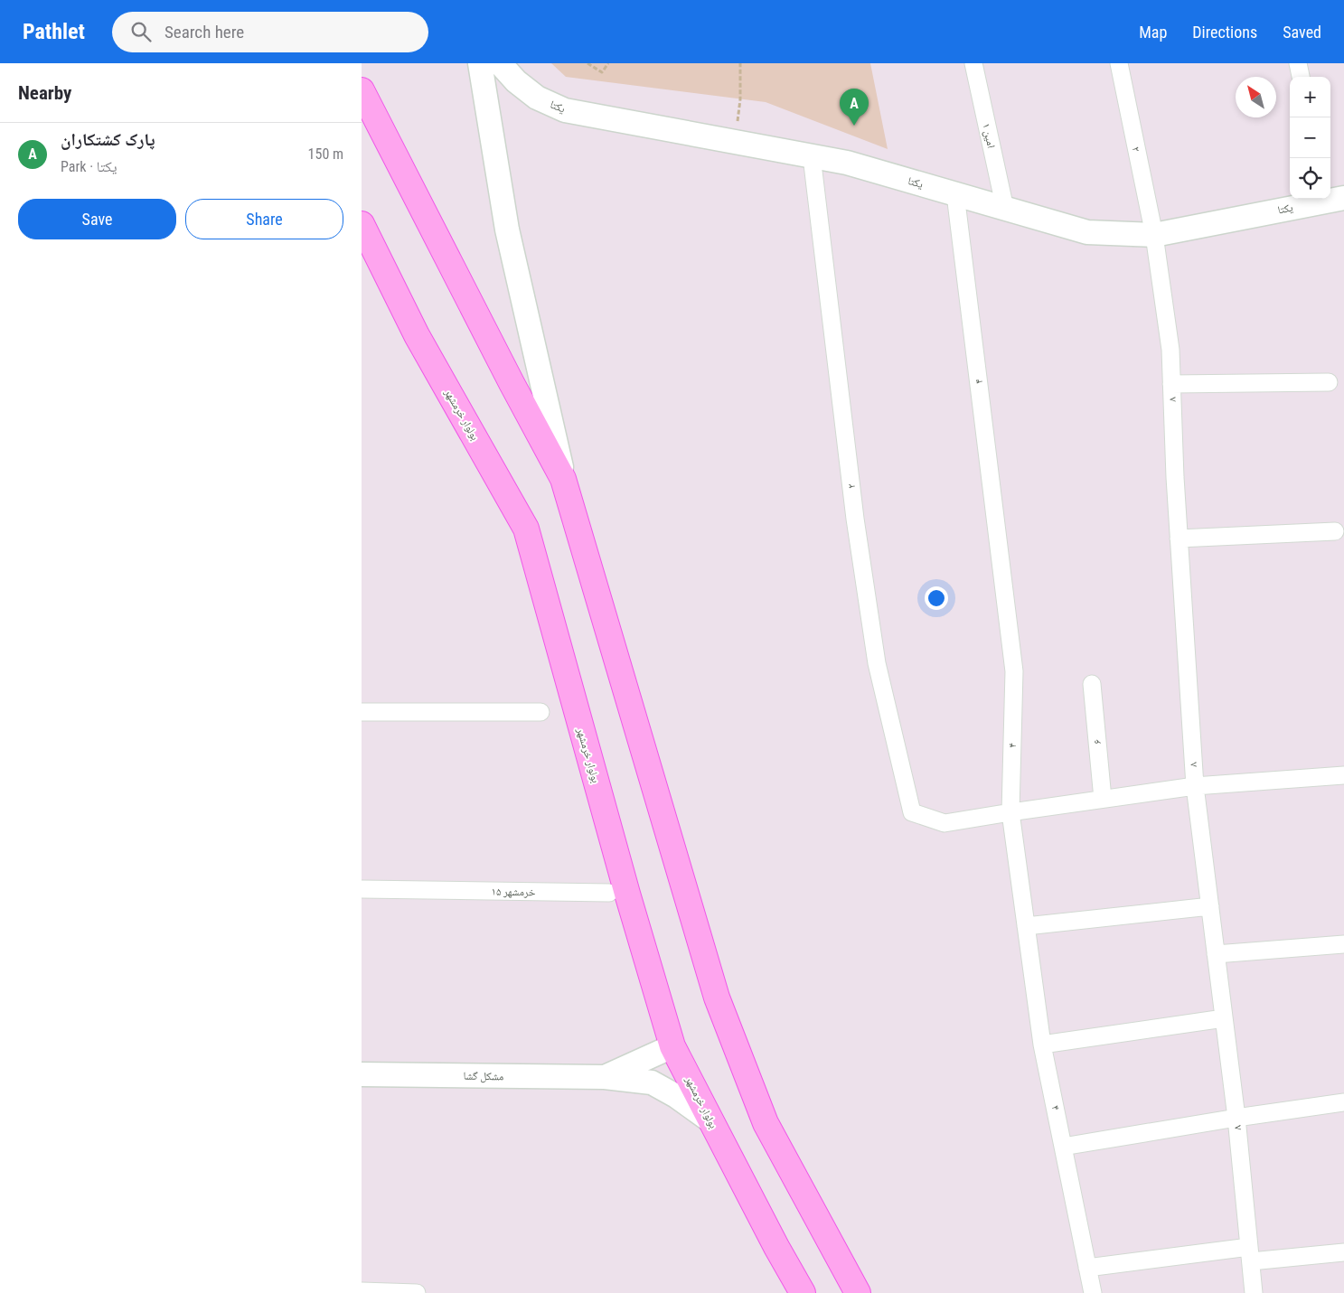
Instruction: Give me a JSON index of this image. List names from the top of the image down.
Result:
{
  "streets": {
    "main road": ["بولوار خرمشهر"],
    "street": [
      "یکتا",
      "امین ۱",
      "۲",
      "۴",
      "۸",
      "۶",
      "۱۵ خرمشهر",
      "مشکل گشا"
    ]
  },
  "crossings": [
    ["یکتا", "امین ۱"],
    ["یکتا", "۲"],
    ["یکتا", "۴"],
    ["یکتا", "۸"],
    ["۲", "۴"],
    ["۲", "۸"],
    ["بولوار خرمشهر", "مشکل گشا"]
  ],
  "north": "top left",
  "page": {
    "header": "Pathlet",
    "search": "Search here",
    "nav": ["Map", "Directions", "Saved"],
    "heading": "Nearby",
    "map_buttons": ["+", "−"],
    "pins": "A",
    "list": [
      {
        "mark": "A",
        "name": "پارک کشتکاران",
        "note": "Park · یکتا",
        "value": "150 m"
      }
    ],
    "buttons": ["Save", "Share"]
  }
}
